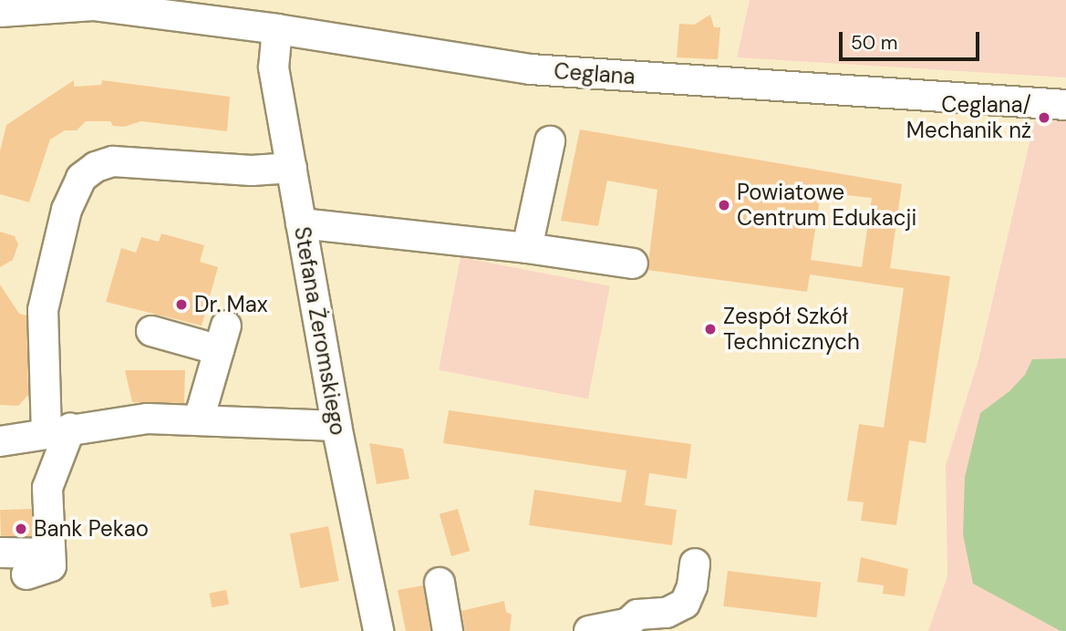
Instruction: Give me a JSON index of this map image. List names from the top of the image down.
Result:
{
  "streets": {
    "street": ["Ceglana", "Stefana Żeromskiego"]
  },
  "crossings": [
    ["Ceglana", "Stefana Żeromskiego"]
  ],
  "places": [
    "Ceglana/ Mechanik nż",
    "Powiatowe Centrum Edukacji",
    "Dr. Max",
    "Zespół Szkół Technicznych",
    "Bank Pekao"
  ],
  "scale_bar": "50 m"
}
